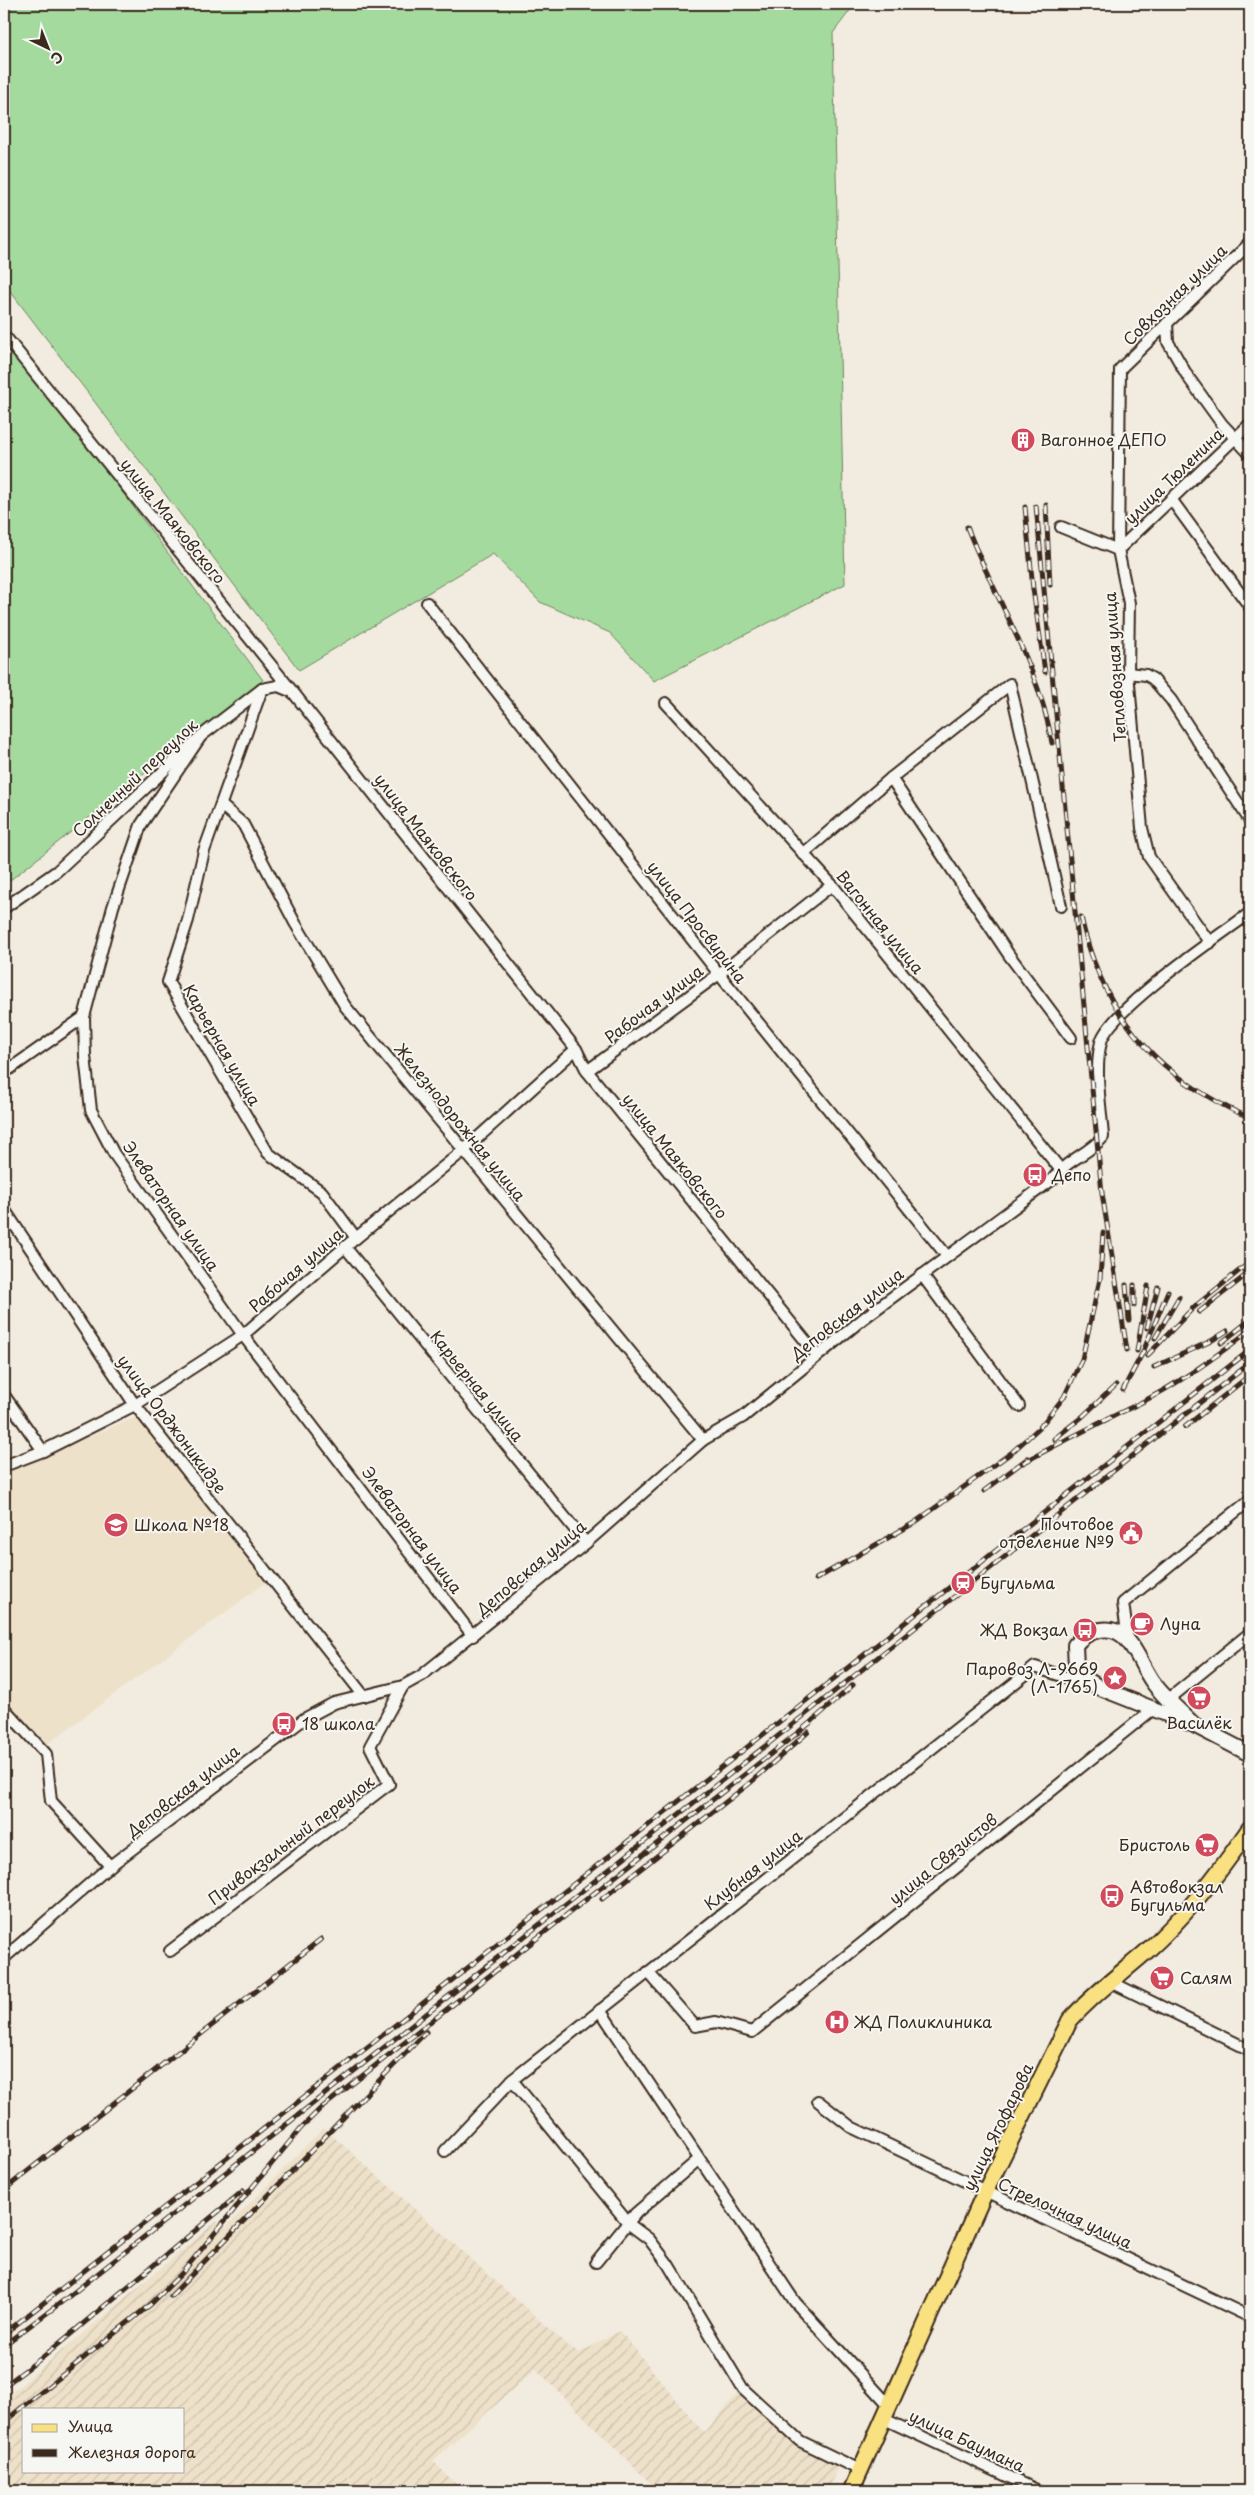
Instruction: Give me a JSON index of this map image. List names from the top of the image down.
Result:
{
  "streets": {
    "main road": ["улица Ягофарова"],
    "street": [
      "Совхозная улица",
      "улица Тюленина",
      "улица Маяковского",
      "Тепловозная улица",
      "Солнечный переулок",
      "улица Просвирина",
      "Вагонная улица",
      "Рабочая улица",
      "Карьерная улица",
      "Железнодорожная улица",
      "Элеваторная улица",
      "Деповская улица",
      "улица Орджоникидзе",
      "Привокзальный переулок",
      "улица Связистов",
      "Клубная улица",
      "Стрелочная улица",
      "улица Баумана"
    ]
  },
  "crossings": [
    ["Совхозная улица", "Тепловозная улица"],
    ["улица Тюленина", "Тепловозная улица"],
    ["улица Маяковского", "Рабочая улица"],
    ["улица Маяковского", "Деповская улица"],
    ["Тепловозная улица", "Деповская улица"],
    ["Солнечный переулок", "Карьерная улица"],
    ["Солнечный переулок", "Элеваторная улица"],
    ["улица Просвирина", "Рабочая улица"],
    ["улица Просвирина", "Деповская улица"],
    ["Вагонная улица", "Рабочая улица"],
    ["Вагонная улица", "Деповская улица"],
    ["Рабочая улица", "Карьерная улица"],
    ["Рабочая улица", "Железнодорожная улица"],
    ["Рабочая улица", "Элеваторная улица"],
    ["Рабочая улица", "улица Орджоникидзе"],
    ["Карьерная улица", "Железнодорожная улица"],
    ["Карьерная улица", "Деповская улица"],
    ["Железнодорожная улица", "Деповская улица"],
    ["Элеваторная улица", "Деповская улица"],
    ["Деповская улица", "улица Орджоникидзе"],
    ["Деповская улица", "Привокзальный переулок"],
    ["улица Связистов", "Клубная улица"],
    ["улица Ягофарова", "Стрелочная улица"],
    ["улица Ягофарова", "улица Баумана"]
  ],
  "places": {
    "building": ["Вагонное ДЕПО"],
    "bus stop": [
      "Депо",
      "ЖД Вокзал",
      "18 школа",
      "Автовокзал Бугульма"
    ],
    "school or university": ["Школа №18"],
    "public building": ["Почтовое отделение №9"],
    "station": ["Бугульма"],
    "cafe": ["Луна"],
    "place": ["Паровоз Л-9669 (Л-1765)"],
    "supermarket": ["Василёк", "Бристоль", "Салям"],
    "hospital": ["ЖД Поликлиника"]
  },
  "legend": ["Улица", "Железная дорога"],
  "north": "bottom right"
}
